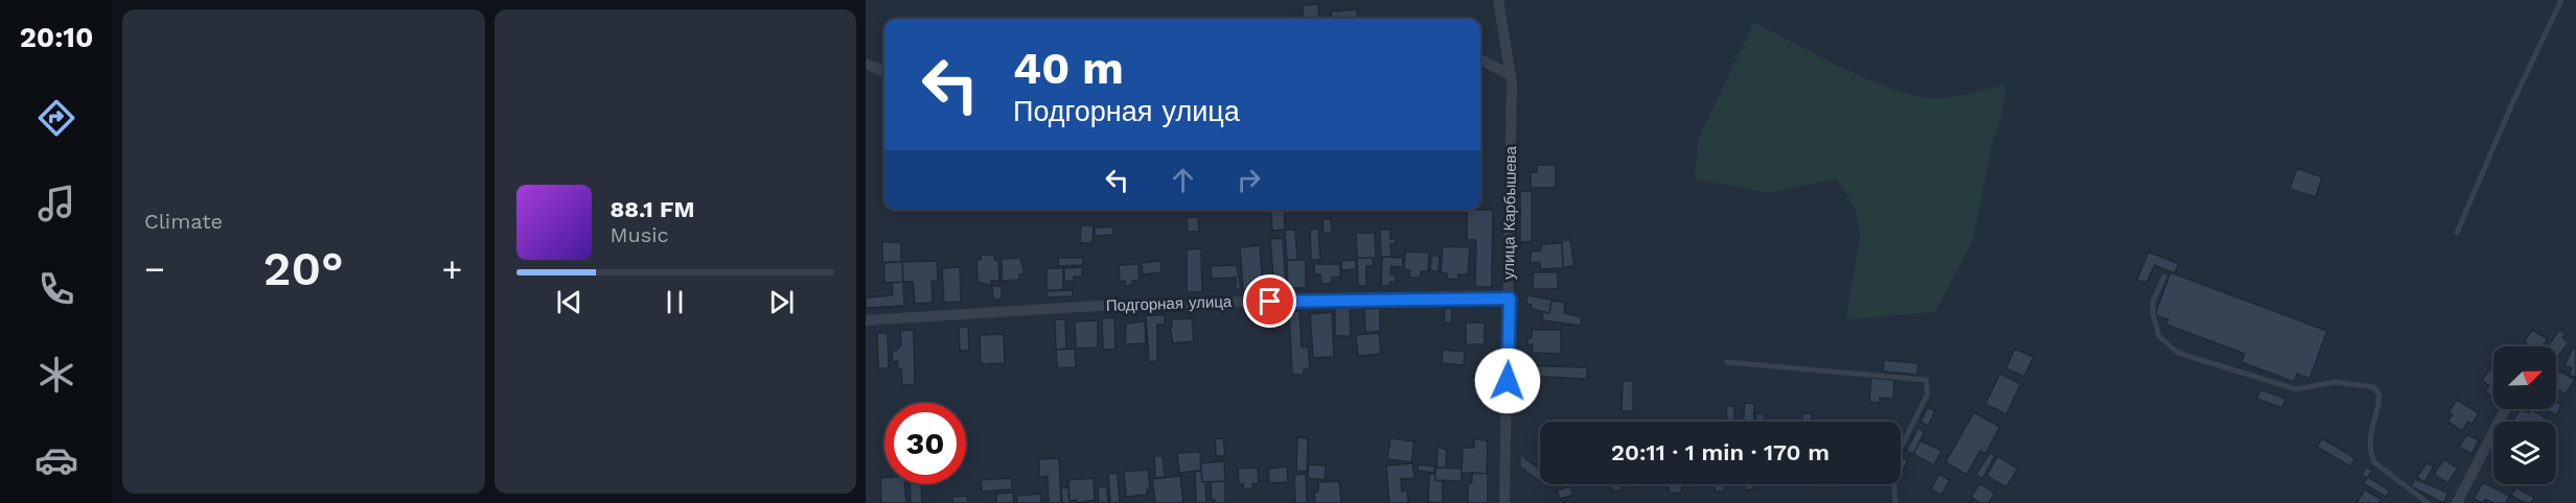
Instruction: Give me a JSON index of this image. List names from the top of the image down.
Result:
{
  "streets": {
    "street": ["улица Карбышева", "Подгорная улица"]
  },
  "crossings": [
    ["улица Карбышева", "Подгорная улица"]
  ],
  "north": "top right",
  "page": {
    "tabs": "20:10",
    "tile": "Climate",
    "turn": ["40 m", "Подгорная улица"],
    "song": ["88.1 FM", "Music"],
    "heat": ["−", "20°", "+"],
    "limit": "30",
    "trip": "20:11 · 1 min · 170 m"
  }
}
